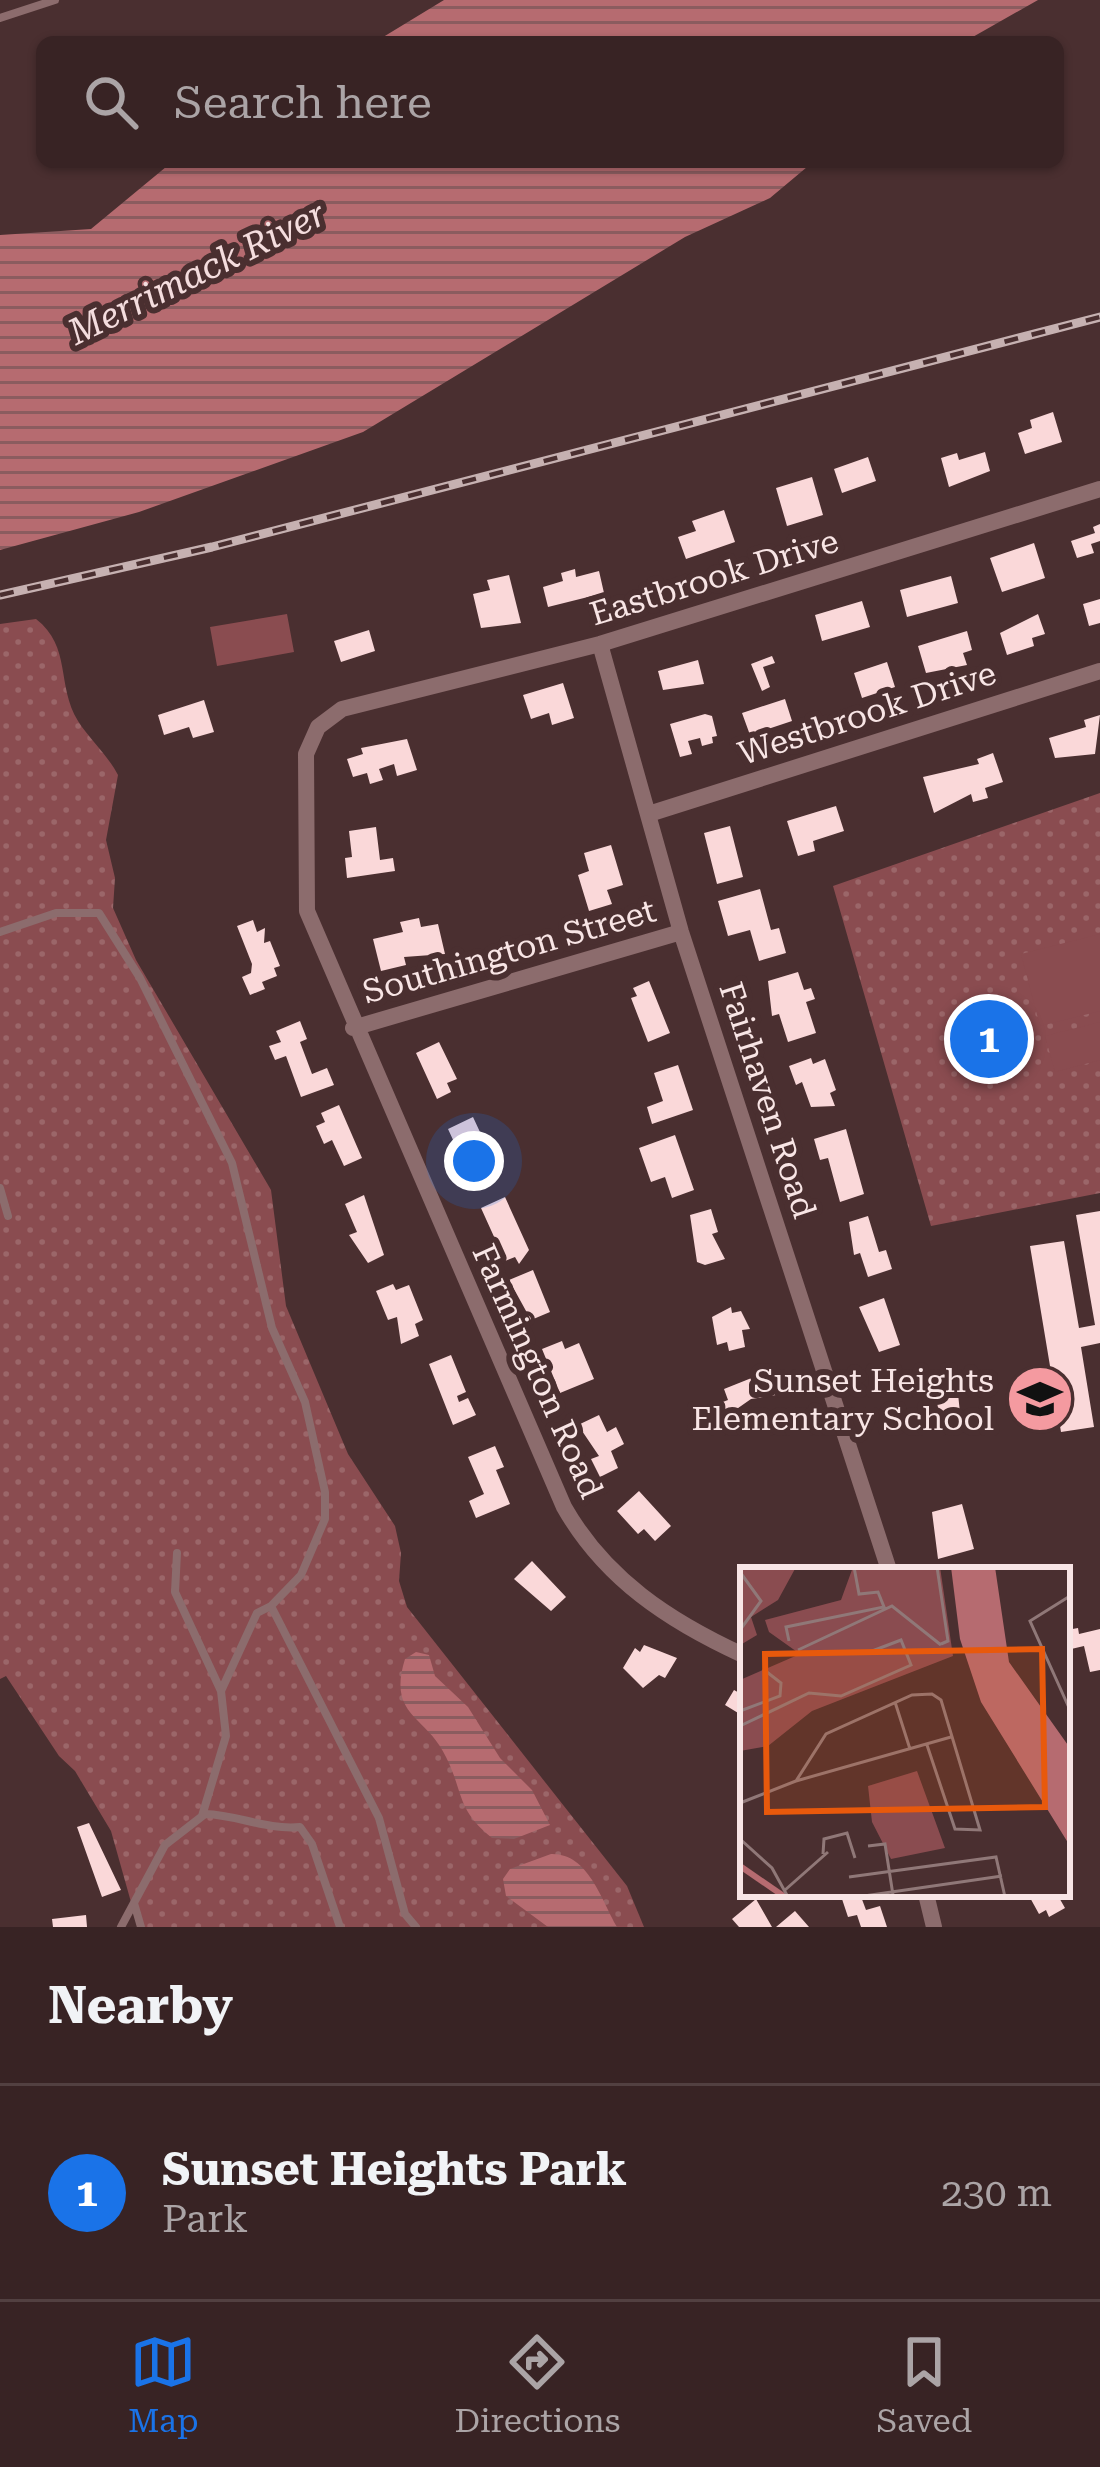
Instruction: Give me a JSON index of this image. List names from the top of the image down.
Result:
{
  "streets": {
    "street": [
      "Eastbrook Drive",
      "Westbrook Drive",
      "Southington Street",
      "Fairhaven Road",
      "Farmington Road"
    ]
  },
  "crossings": [
    ["Eastbrook Drive", "Fairhaven Road"],
    ["Eastbrook Drive", "Farmington Road"],
    ["Westbrook Drive", "Fairhaven Road"],
    ["Southington Street", "Fairhaven Road"],
    ["Southington Street", "Farmington Road"]
  ],
  "water": ["Merrimack River"],
  "places": {
    "school or university": ["Sunset Heights Elementary School"]
  },
  "page": {
    "search": "Search here",
    "pins": "1",
    "heading": "Nearby",
    "list": [
      {
        "mark": "1",
        "name": "Sunset Heights Park",
        "note": "Park",
        "value": "230 m"
      }
    ],
    "nav": ["Map", "Directions", "Saved"]
  }
}
